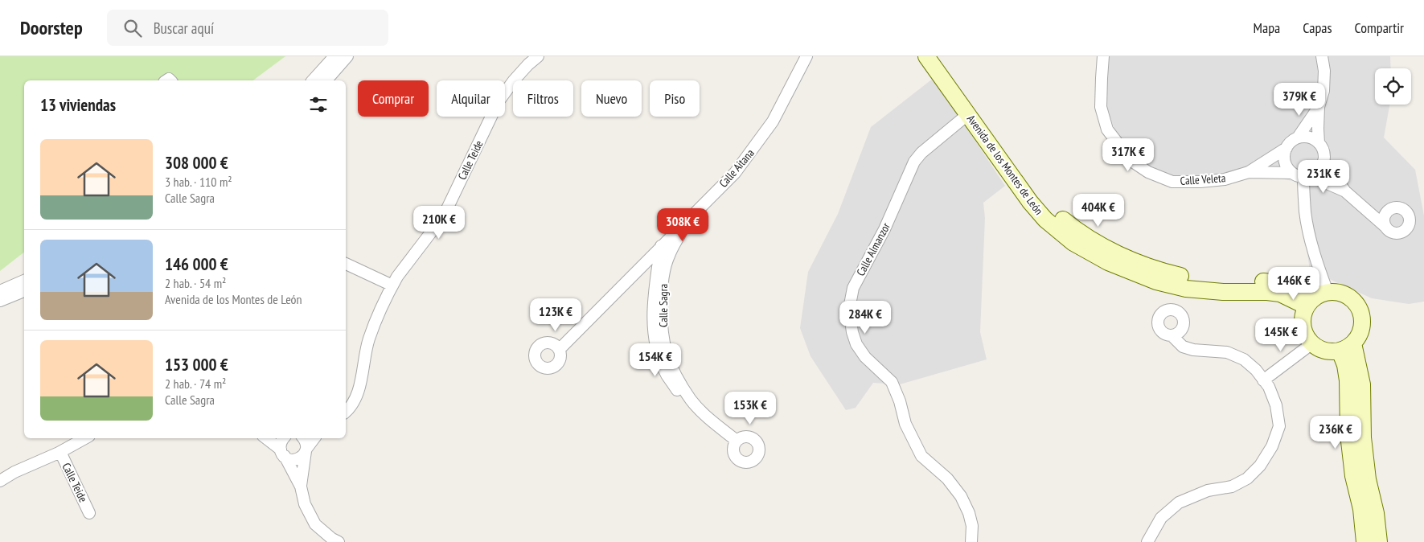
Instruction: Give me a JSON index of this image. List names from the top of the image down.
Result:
{
  "streets": {
    "street": [
      "Calle Teide",
      "Avenida de los Montes de León",
      "Calle Aitana",
      "Calle Veleta",
      "Calle Almanzor",
      "Calle Sagra"
    ]
  },
  "crossings": [
    ["Avenida de los Montes de León", "Calle Almanzor"],
    ["Calle Aitana", "Calle Sagra"]
  ],
  "page": {
    "header": "Doorstep",
    "search": "Buscar aquí",
    "nav": ["Mapa", "Capas", "Compartir"],
    "chip": [
      "Comprar",
      "Alquilar",
      "Filtros",
      "Nuevo",
      "Piso"
    ],
    "heading": "13 viviendas",
    "price": [
      "379K €",
      "317K €",
      "231K €",
      "404K €",
      "210K €",
      "308K €",
      "146K €",
      "123K €",
      "284K €",
      "145K €",
      "154K €",
      "153K €",
      "236K €"
    ],
    "list": [
      {
        "name": "308 000 €",
        "note": "3 hab. · 110 m² · Calle Sagra"
      },
      {
        "name": "146 000 €",
        "note": "2 hab. · 54 m² · Avenida de los Montes de León"
      },
      {
        "name": "153 000 €",
        "note": "2 hab. · 74 m² · Calle Sagra"
      }
    ]
  }
}
